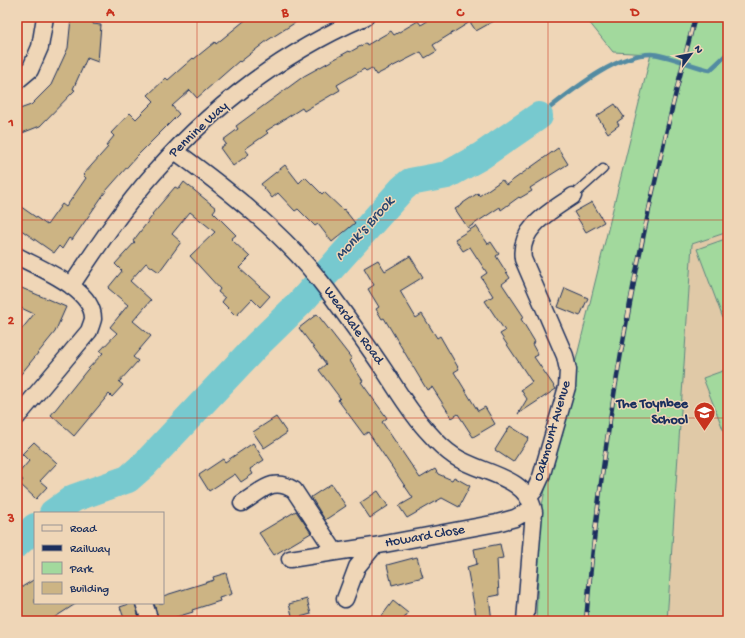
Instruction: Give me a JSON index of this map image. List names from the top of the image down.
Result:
{
  "streets": {
    "street": [
      "Pennine Way",
      "Weardale Road",
      "Oakmount Avenue",
      "Howard Close"
    ]
  },
  "crossings": [
    ["Pennine Way", "Weardale Road"],
    ["Weardale Road", "Oakmount Avenue"],
    ["Weardale Road", "Howard Close"],
    ["Oakmount Avenue", "Howard Close"]
  ],
  "water": ["Monk's Brook"],
  "places": {
    "school or university": ["The Toynbee School"]
  },
  "legend": [
    "Road",
    "Railway",
    "Park",
    "Building"
  ],
  "north": "top right",
  "grid": {
    "columns": [
      "A",
      "B",
      "C",
      "D"
    ],
    "rows": ["1", "2", "3"]
  }
}
